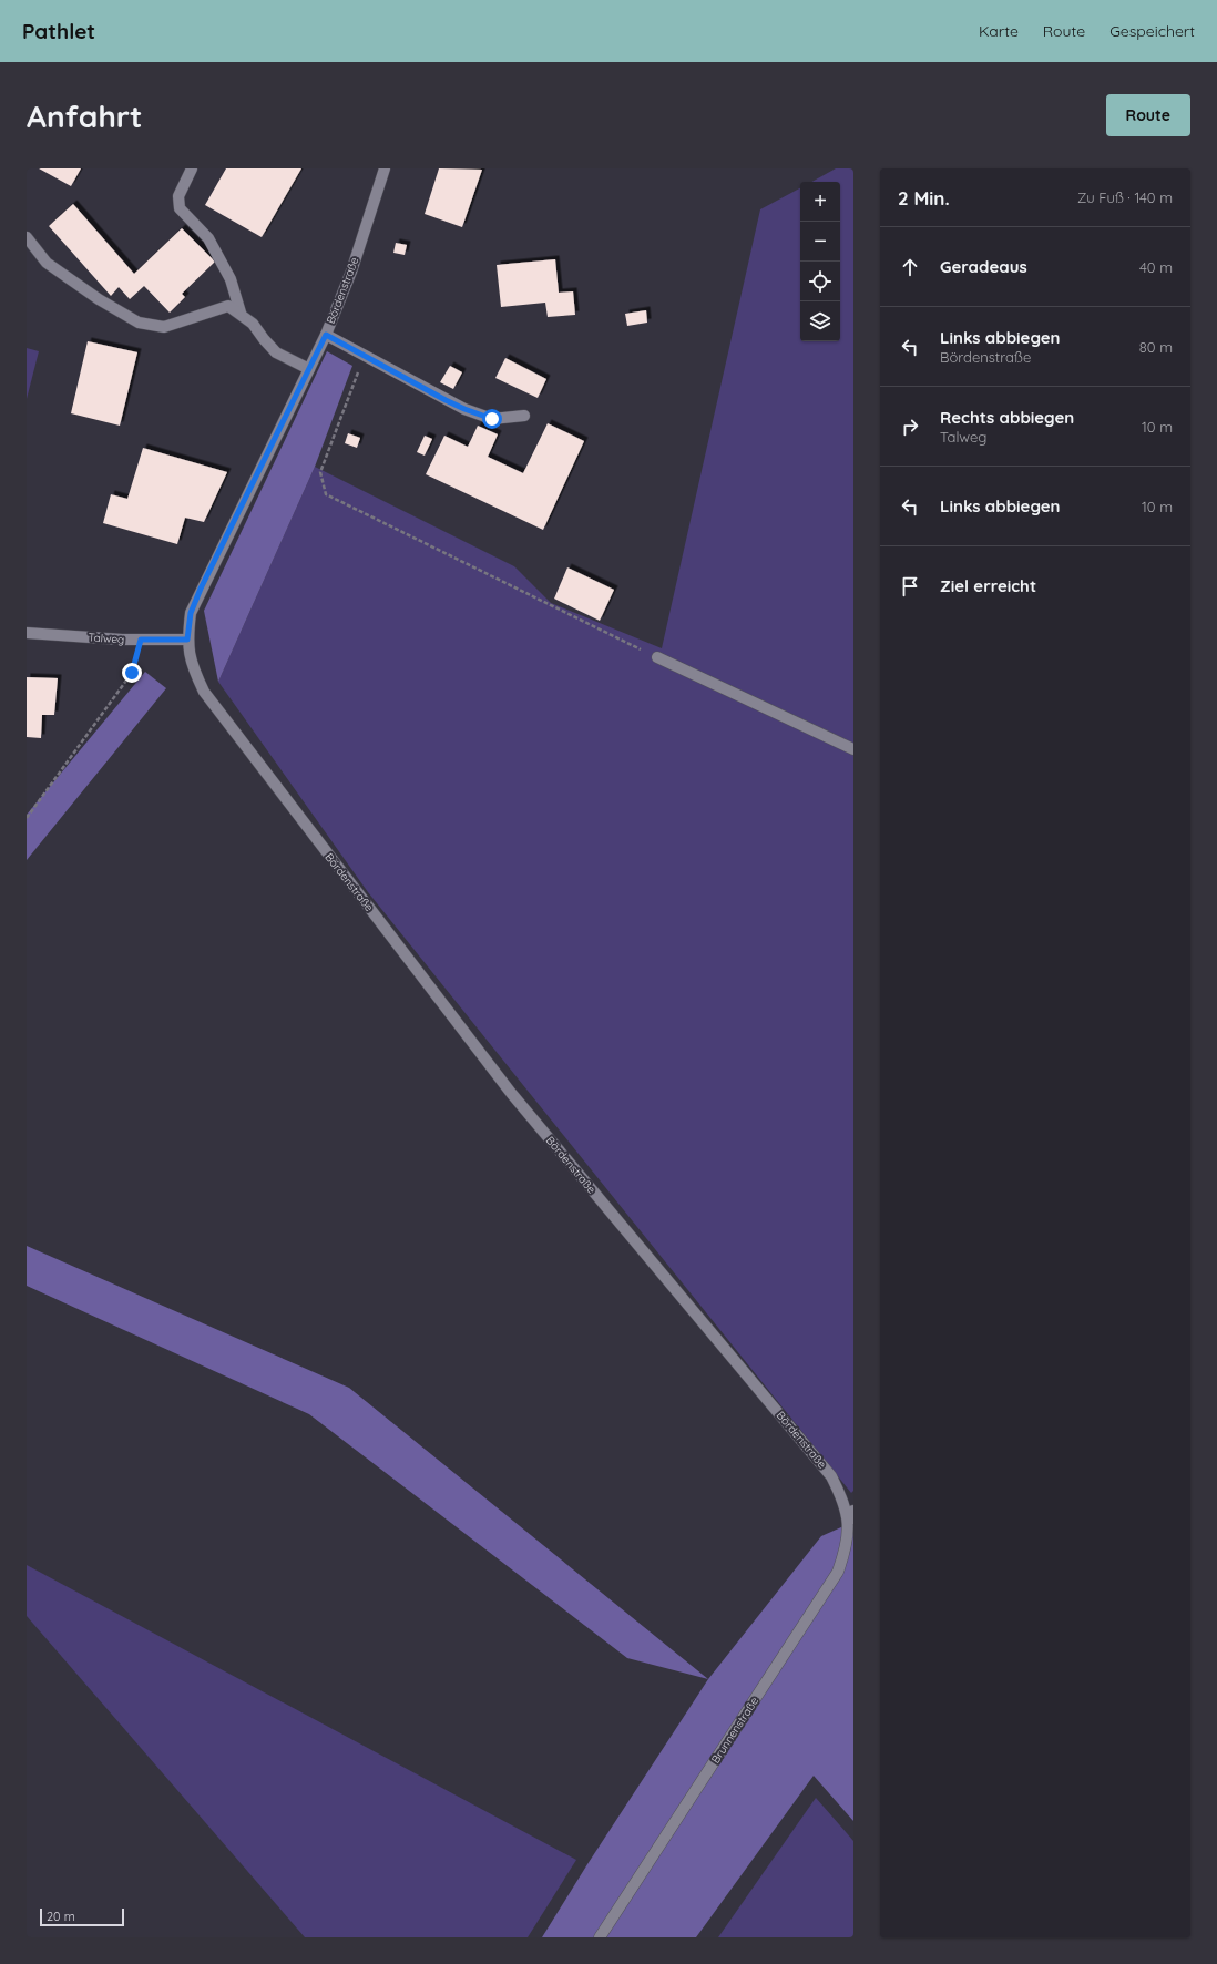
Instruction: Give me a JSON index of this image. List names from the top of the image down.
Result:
{
  "streets": {
    "street": ["Bördenstraße", "Talweg", "Brunnenstraße"]
  },
  "crossings": [
    ["Bördenstraße", "Talweg"],
    ["Bördenstraße", "Brunnenstraße"]
  ],
  "scale_bar": "20 m",
  "page": {
    "header": "Pathlet",
    "nav": ["Karte", "Route", "Gespeichert"],
    "buttons": "Route",
    "title": "Anfahrt",
    "heading": ["2 Min.", "Zu Fuß · 140 m"],
    "map_buttons": ["+", "−"],
    "list": [
      ["Geradeaus", "40 m"],
      ["Links abbiegen", "Bördenstraße", "80 m"],
      ["Rechts abbiegen", "Talweg", "10 m"],
      ["Links abbiegen", "10 m"],
      "Ziel erreicht"
    ],
    "scale": "20 m"
  }
}
